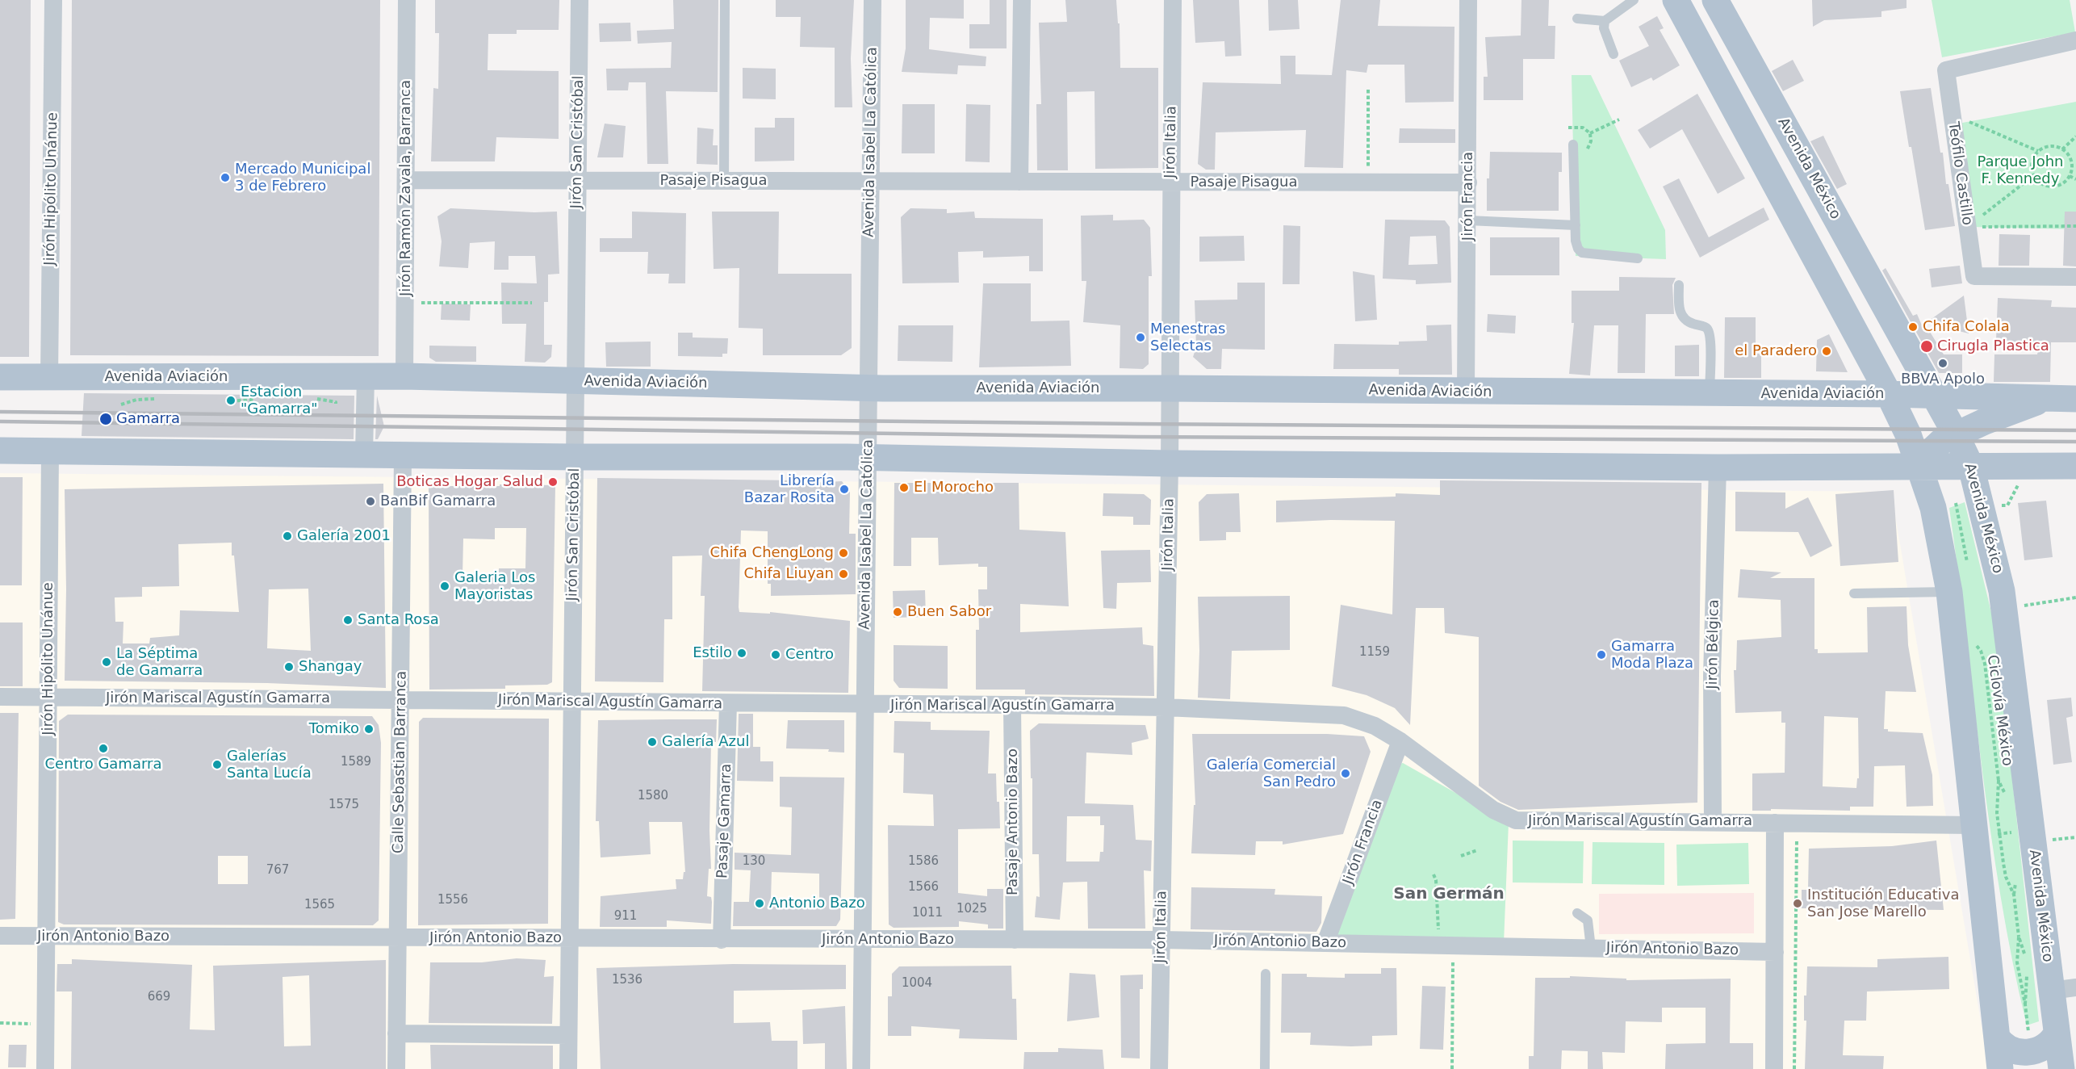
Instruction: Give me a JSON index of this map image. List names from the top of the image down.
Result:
{
  "streets": {
    "main road": ["Avenida México", "Avenida Aviación"],
    "street": [
      "Jirón San Cristóbal",
      "Avenida Isabel La Católica",
      "Jirón Italia",
      "Teófilo Castillo",
      "Pasaje Pisagua",
      "Jirón Ramón Zavala, Barranca",
      "Jirón Hipólito Unánue",
      "Jirón Francia",
      "Jirón Bélgica",
      "Jirón Mariscal Agustín Gamarra",
      "Calle Sebastian Barranca",
      "Pasaje Gamarra",
      "Pasaje Antonio Bazo",
      "Jirón Antonio Bazo"
    ],
    "path": ["Ciclovía México"]
  },
  "crossings": [
    ["Jirón San Cristóbal", "Pasaje Pisagua"],
    ["Jirón San Cristóbal", "Avenida Aviación"],
    ["Jirón San Cristóbal", "Jirón Mariscal Agustín Gamarra"],
    ["Jirón San Cristóbal", "Jirón Antonio Bazo"],
    ["Avenida Isabel La Católica", "Pasaje Pisagua"],
    ["Avenida Isabel La Católica", "Avenida Aviación"],
    ["Avenida Isabel La Católica", "Jirón Mariscal Agustín Gamarra"],
    ["Avenida Isabel La Católica", "Jirón Antonio Bazo"],
    ["Jirón Italia", "Pasaje Pisagua"],
    ["Jirón Italia", "Avenida Aviación"],
    ["Jirón Italia", "Jirón Mariscal Agustín Gamarra"],
    ["Jirón Italia", "Jirón Antonio Bazo"],
    ["Avenida México", "Avenida Aviación"],
    ["Avenida México", "Ciclovía México"],
    ["Pasaje Pisagua", "Jirón Ramón Zavala, Barranca"],
    ["Pasaje Pisagua", "Jirón Francia"],
    ["Jirón Ramón Zavala, Barranca", "Avenida Aviación"],
    ["Jirón Hipólito Unánue", "Avenida Aviación"],
    ["Jirón Hipólito Unánue", "Jirón Mariscal Agustín Gamarra"],
    ["Jirón Hipólito Unánue", "Jirón Antonio Bazo"],
    ["Jirón Francia", "Avenida Aviación"],
    ["Jirón Francia", "Jirón Mariscal Agustín Gamarra"],
    ["Jirón Francia", "Jirón Antonio Bazo"],
    ["Jirón Bélgica", "Jirón Mariscal Agustín Gamarra"],
    ["Jirón Mariscal Agustín Gamarra", "Ciclovía México"],
    ["Jirón Mariscal Agustín Gamarra", "Calle Sebastian Barranca"],
    ["Jirón Mariscal Agustín Gamarra", "Pasaje Gamarra"],
    ["Jirón Mariscal Agustín Gamarra", "Pasaje Antonio Bazo"],
    ["Calle Sebastian Barranca", "Jirón Antonio Bazo"],
    ["Pasaje Gamarra", "Jirón Antonio Bazo"],
    ["Pasaje Antonio Bazo", "Jirón Antonio Bazo"]
  ],
  "districts": ["San Germán"],
  "parks": ["Parque John F. Kennedy"],
  "places": [
    "Mercado Municipal 3 de Febrero",
    "Chifa Colala",
    "Menestras Selectas",
    "Cirugla Plastica",
    "el Paradero",
    "BBVA Apolo",
    "Estacion \"Gamarra\"",
    "Gamarra",
    "Boticas Hogar Salud",
    "El Morocho",
    "Librería Bazar Rosita",
    "BanBif Gamarra",
    "Galería 2001",
    "Chifa ChengLong",
    "Chifa Liuyan",
    "Galeria Los Mayoristas",
    "Buen Sabor",
    "Santa Rosa",
    "Estilo",
    "Centro",
    "Gamarra Moda Plaza",
    "La Séptima de Gamarra",
    "Shangay",
    "Tomiko",
    "Galería Azul",
    "Centro Gamarra",
    "Galerías Santa Lucía",
    "Galería Comercial San Pedro",
    "Antonio Bazo",
    "Institución Educativa San Jose Marello"
  ],
  "house_numbers": [
    "1159",
    "1589",
    "1580",
    "1575",
    "130",
    "1586",
    "767",
    "1566",
    "1556",
    "1565",
    "1025",
    "1011",
    "911",
    "1536",
    "1004",
    "669"
  ]
}
